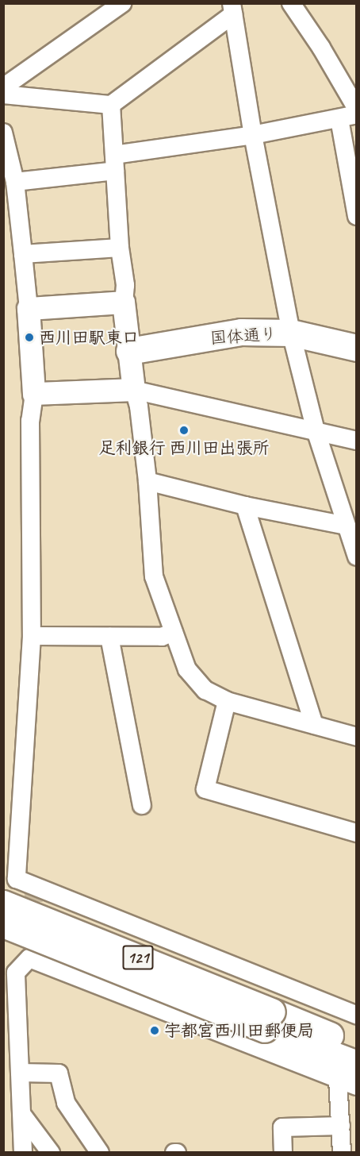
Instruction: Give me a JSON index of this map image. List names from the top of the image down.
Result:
{
  "streets": {
    "main road": ["国体通り", "121"]
  },
  "places": ["西川田駅東口", "足利銀行 西川田出張所", "宇都宮西川田郵便局"]
}
